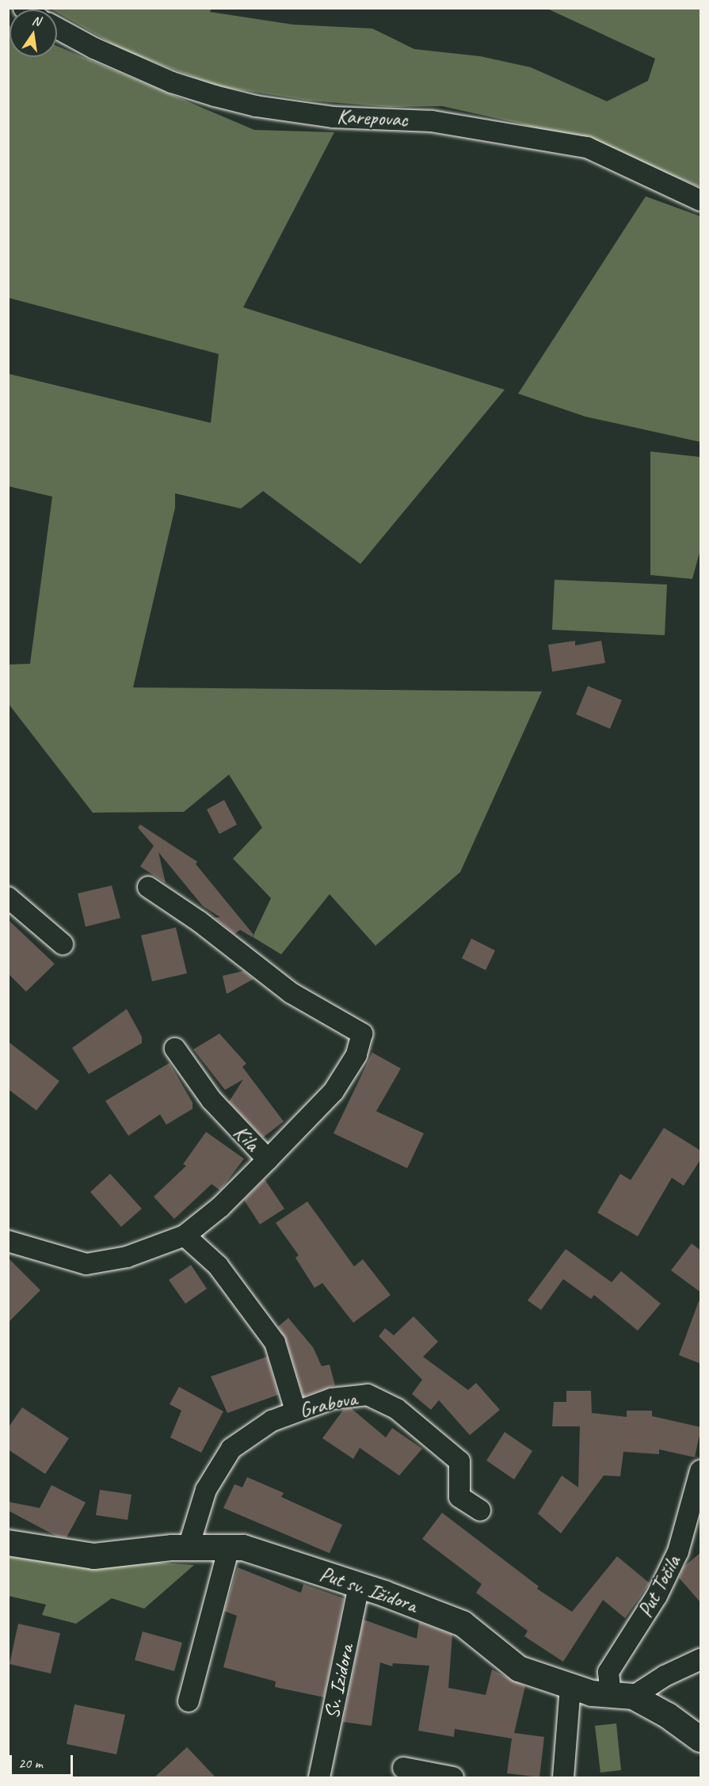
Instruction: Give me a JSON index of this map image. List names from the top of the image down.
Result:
{
  "streets": {
    "street": [
      "Karepovac",
      "Kila",
      "Grabova",
      "Put Točila",
      "Put sv. Ižidora",
      "Sv. Izidora"
    ]
  },
  "crossings": [
    ["Grabova", "Put sv. Ižidora"],
    ["Put Točila", "Put sv. Ižidora"],
    ["Put sv. Ižidora", "Sv. Izidora"]
  ],
  "scale_bar": "20 m",
  "north": "top"
}
